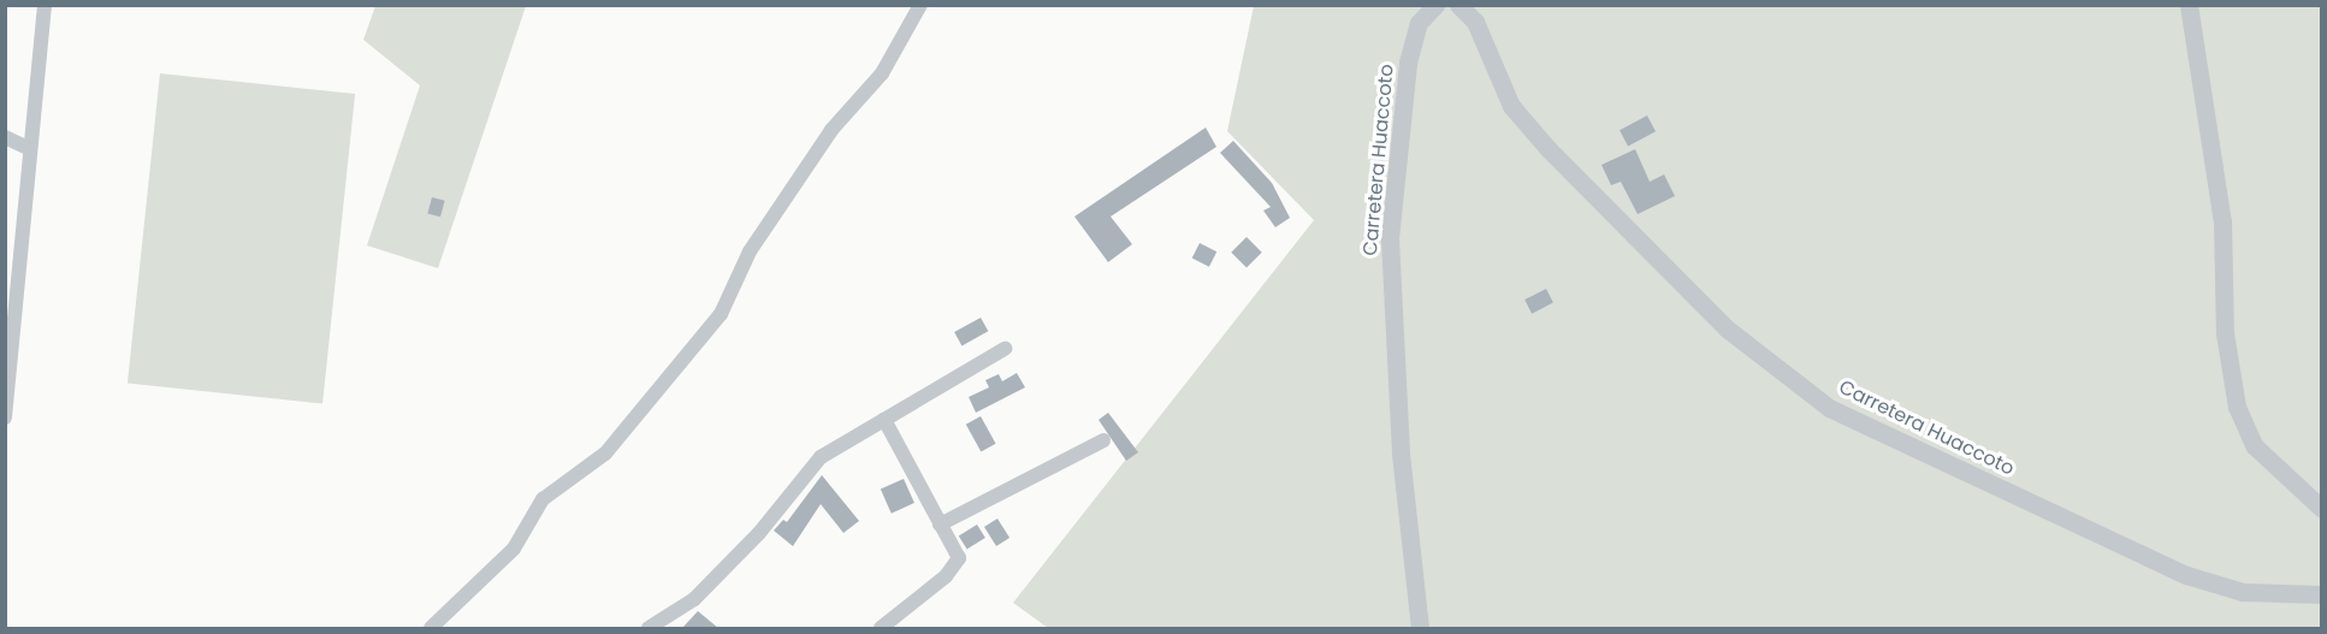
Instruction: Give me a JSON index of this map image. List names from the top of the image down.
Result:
{
  "streets": {
    "street": ["Carretera Huaccoto"]
  }
}
